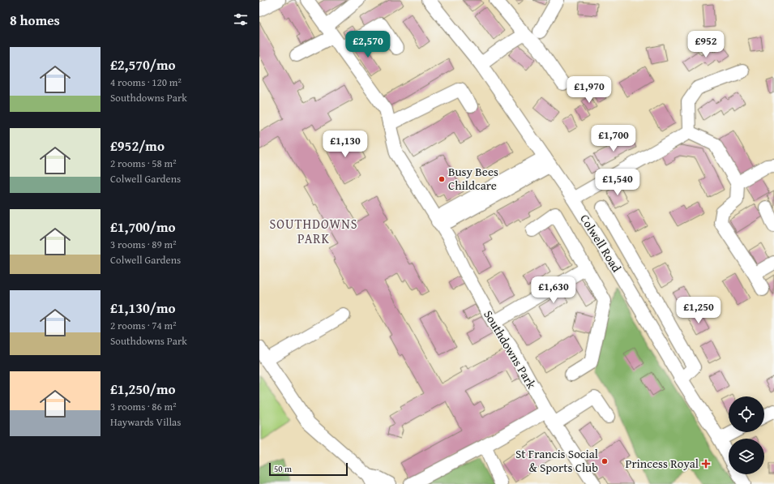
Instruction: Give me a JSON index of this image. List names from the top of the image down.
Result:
{
  "streets": {
    "street": ["Colwell Road", "Southdowns Park"]
  },
  "districts": ["SOUTHDOWNS PARK"],
  "places": {
    "other": ["Busy Bees Childcare", "St Francis Social & Sports Club"],
    "health": ["Princess Royal"]
  },
  "scale_bar": "50 m",
  "page": {
    "heading": "8 homes",
    "price": [
      "£2,570",
      "£952",
      "£1,970",
      "£1,700",
      "£1,130",
      "£1,540",
      "£1,630",
      "£1,250"
    ],
    "list": [
      {
        "name": "£2,570/mo",
        "note": "4 rooms · 120 m² · Southdowns Park"
      },
      {
        "name": "£952/mo",
        "note": "2 rooms · 58 m² · Colwell Gardens"
      },
      {
        "name": "£1,700/mo",
        "note": "3 rooms · 89 m² · Colwell Gardens"
      },
      {
        "name": "£1,130/mo",
        "note": "2 rooms · 74 m² · Southdowns Park"
      },
      {
        "name": "£1,250/mo",
        "note": "3 rooms · 86 m² · Haywards Villas"
      }
    ],
    "scale": "50 m"
  }
}
